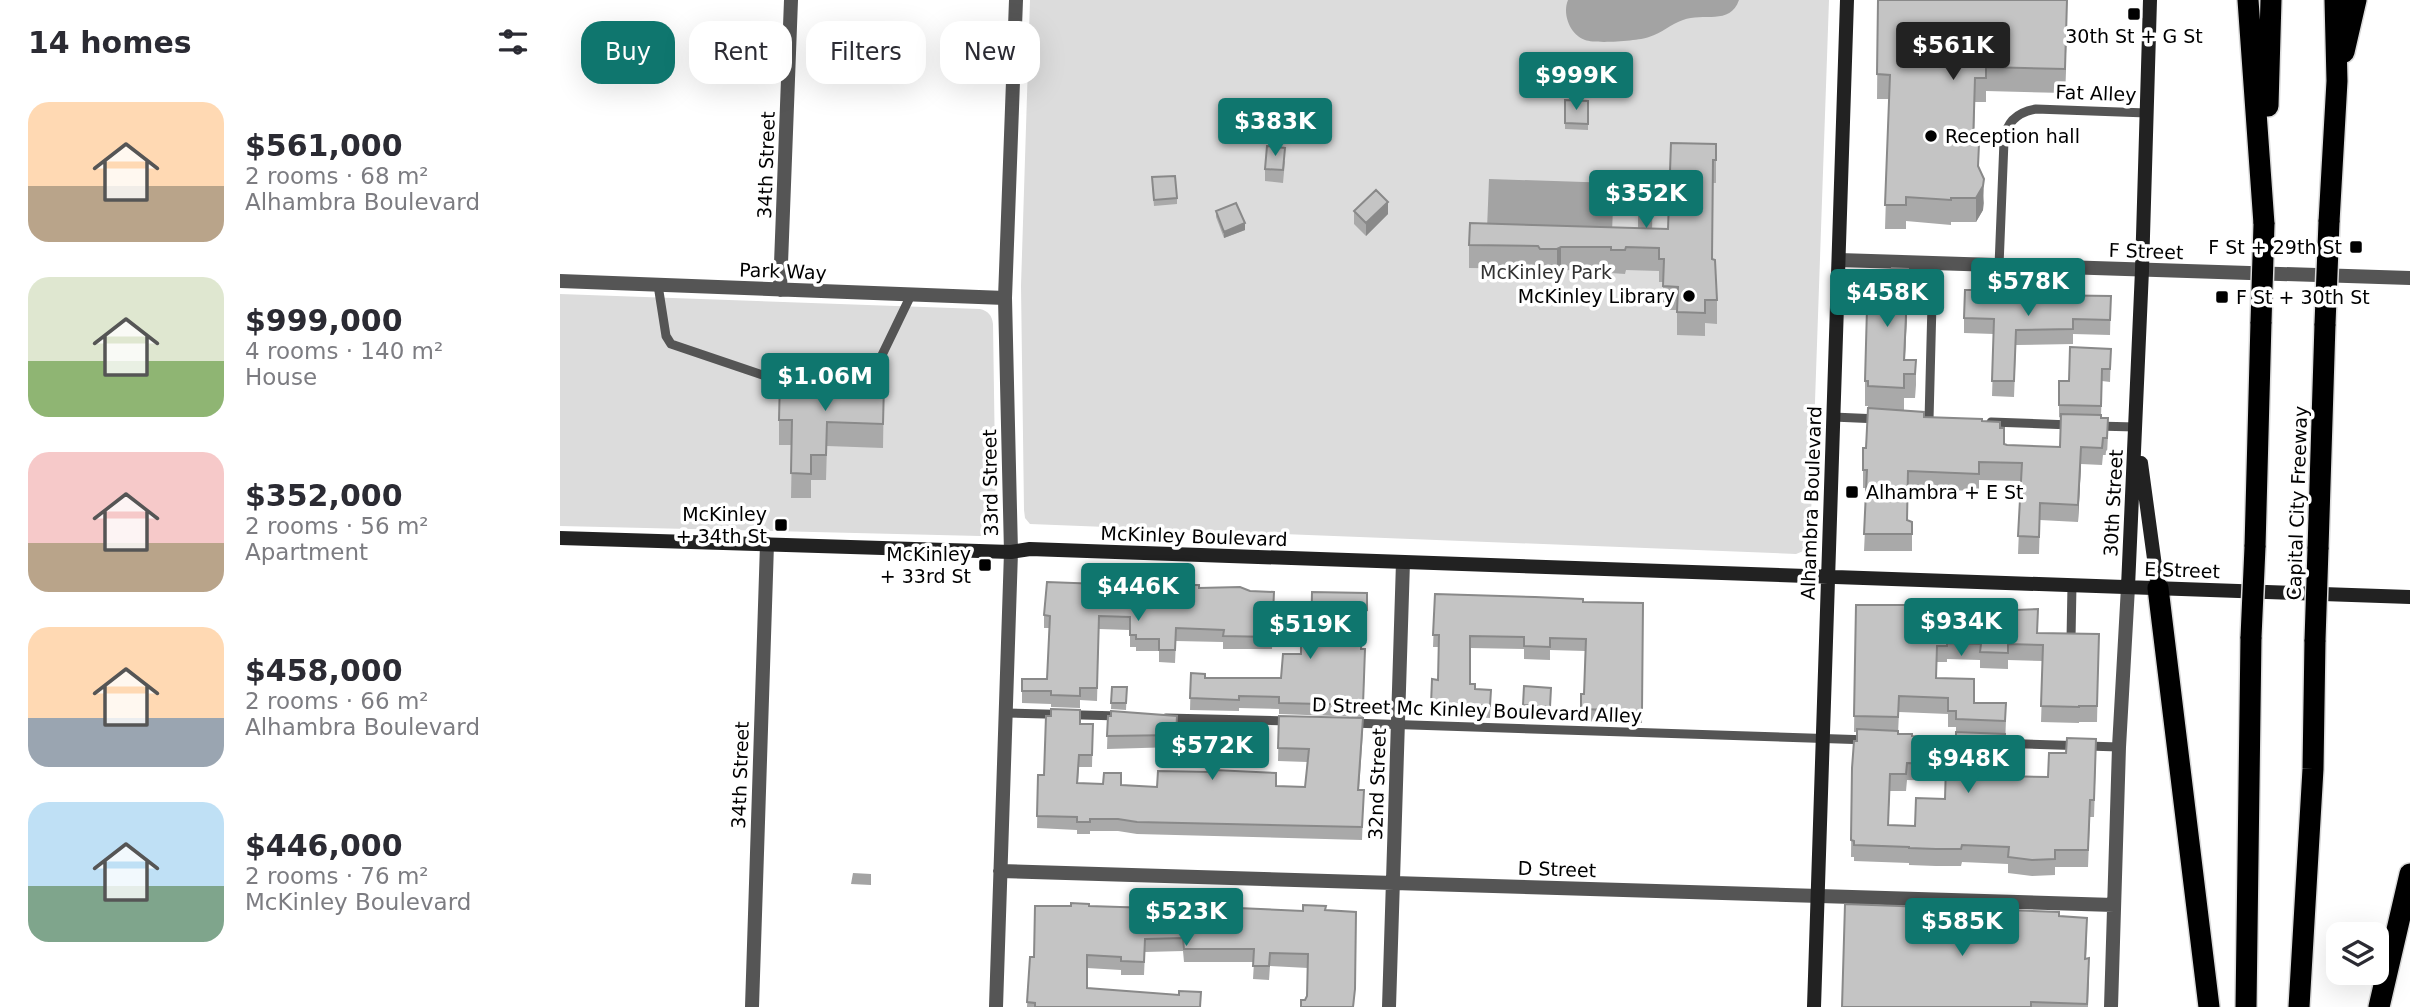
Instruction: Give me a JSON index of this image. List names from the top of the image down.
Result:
{
  "streets": {
    "highway": ["Capital City Freeway"],
    "street": [
      "34th Street",
      "F Street",
      "Park Way",
      "33rd Street",
      "Alhambra Boulevard",
      "30th Street",
      "McKinley Boulevard",
      "E Street",
      "32nd Street",
      "D Street"
    ],
    "lane": ["Fat Alley", "D Street Mc Kinley Boulevard Alley"]
  },
  "crossings": [
    ["Fat Alley", "F Street"],
    ["Fat Alley", "30th Street"],
    ["34th Street", "Park Way"],
    ["34th Street", "McKinley Boulevard"],
    ["F Street", "Alhambra Boulevard"],
    ["F Street", "30th Street"],
    ["Park Way", "33rd Street"],
    ["33rd Street", "McKinley Boulevard"],
    ["33rd Street", "D Street"],
    ["Alhambra Boulevard", "McKinley Boulevard"],
    ["Alhambra Boulevard", "E Street"],
    ["Alhambra Boulevard", "D Street Mc Kinley Boulevard Alley"],
    ["Alhambra Boulevard", "D Street"],
    ["30th Street", "E Street"],
    ["30th Street", "D Street"],
    ["McKinley Boulevard", "E Street"],
    ["McKinley Boulevard", "32nd Street"],
    ["D Street Mc Kinley Boulevard Alley", "32nd Street"],
    ["32nd Street", "D Street"]
  ],
  "parks": ["McKinley Park"],
  "places": {
    "transit": [
      "30th St + G St",
      "F St + 29th St",
      "F St + 30th St",
      "Alhambra + E St",
      "McKinley + 34th St",
      "McKinley + 33rd St"
    ],
    "other": ["Reception hall", "McKinley Library"]
  },
  "page": {
    "heading": "14 homes",
    "chip": [
      "Buy",
      "Rent",
      "Filters",
      "New"
    ],
    "price": [
      "$561K",
      "$999K",
      "$383K",
      "$352K",
      "$578K",
      "$458K",
      "$1.06M",
      "$446K",
      "$934K",
      "$519K",
      "$572K",
      "$948K",
      "$523K",
      "$585K"
    ],
    "list": [
      {
        "name": "$561,000",
        "note": "2 rooms · 68 m² · Alhambra Boulevard"
      },
      {
        "name": "$999,000",
        "note": "4 rooms · 140 m² · House"
      },
      {
        "name": "$352,000",
        "note": "2 rooms · 56 m² · Apartment"
      },
      {
        "name": "$458,000",
        "note": "2 rooms · 66 m² · Alhambra Boulevard"
      },
      {
        "name": "$446,000",
        "note": "2 rooms · 76 m² · McKinley Boulevard"
      }
    ]
  }
}
